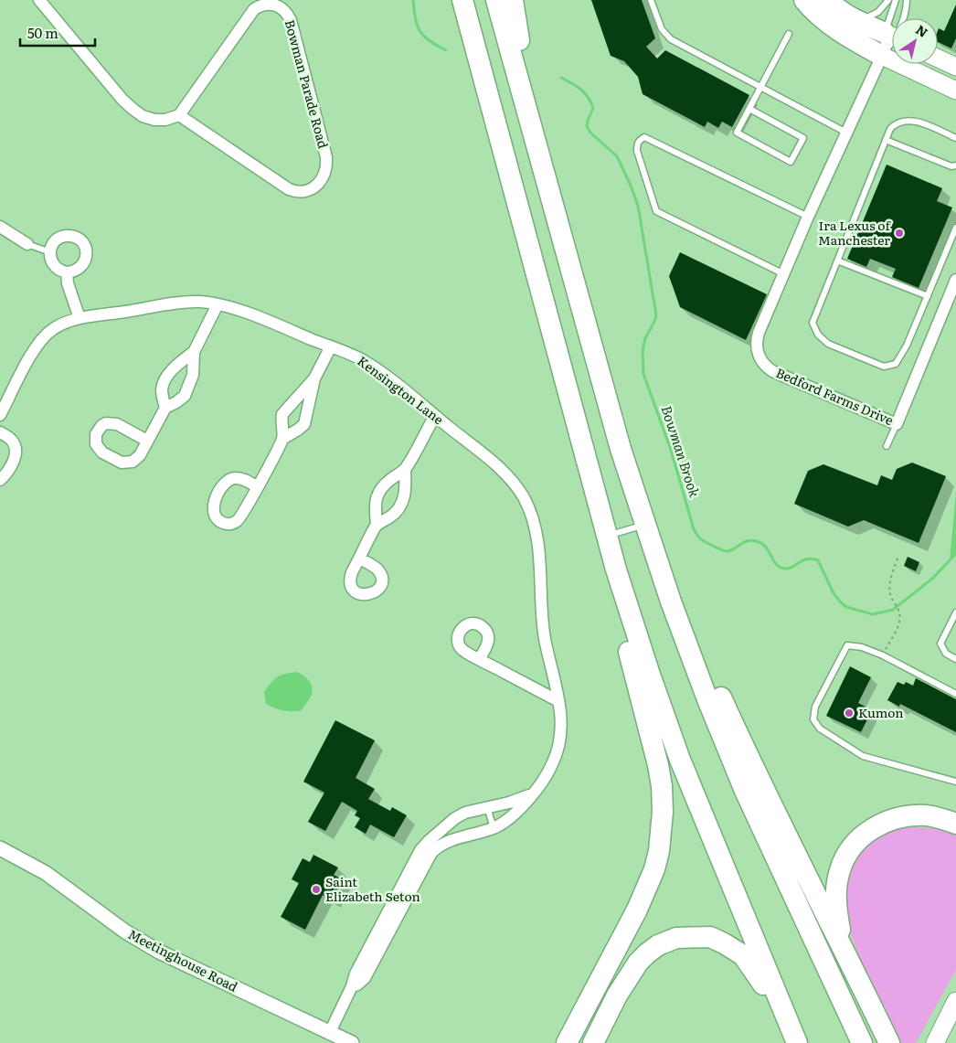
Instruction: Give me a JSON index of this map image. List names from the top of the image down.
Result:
{
  "streets": {
    "street": [
      "Bowman Parade Road",
      "Kensington Lane",
      "Bedford Farms Drive",
      "Meetinghouse Road"
    ]
  },
  "crossings": [
    ["Kensington Lane", "Meetinghouse Road"]
  ],
  "water": ["Bowman Brook"],
  "places": ["Ira Lexus of Manchester", "Kumon", "Saint Elizabeth Seton"],
  "scale_bar": "50 m",
  "north": "top right"
}
